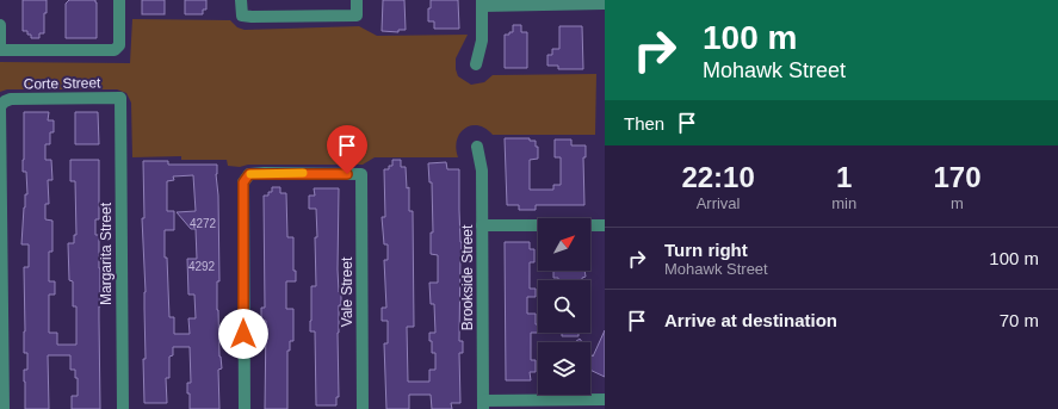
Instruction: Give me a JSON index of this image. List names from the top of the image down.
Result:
{
  "streets": {
    "street": [
      "Corte Street",
      "Margarita Street",
      "Brookside Street",
      "Vale Street"
    ]
  },
  "crossings": [
    ["Corte Street", "Margarita Street"]
  ],
  "house_numbers": ["4272", "4292"],
  "north": "top right",
  "page": {
    "turn": ["100 m", "Mohawk Street"],
    "then": "Then",
    "eta": [
      "22:10",
      "Arrival",
      "1",
      "min",
      "170",
      "m"
    ],
    "list": [
      {
        "name": "Turn right",
        "note": "Mohawk Street",
        "value": "100 m"
      },
      {
        "name": "Arrive at destination",
        "value": "70 m"
      }
    ]
  }
}
